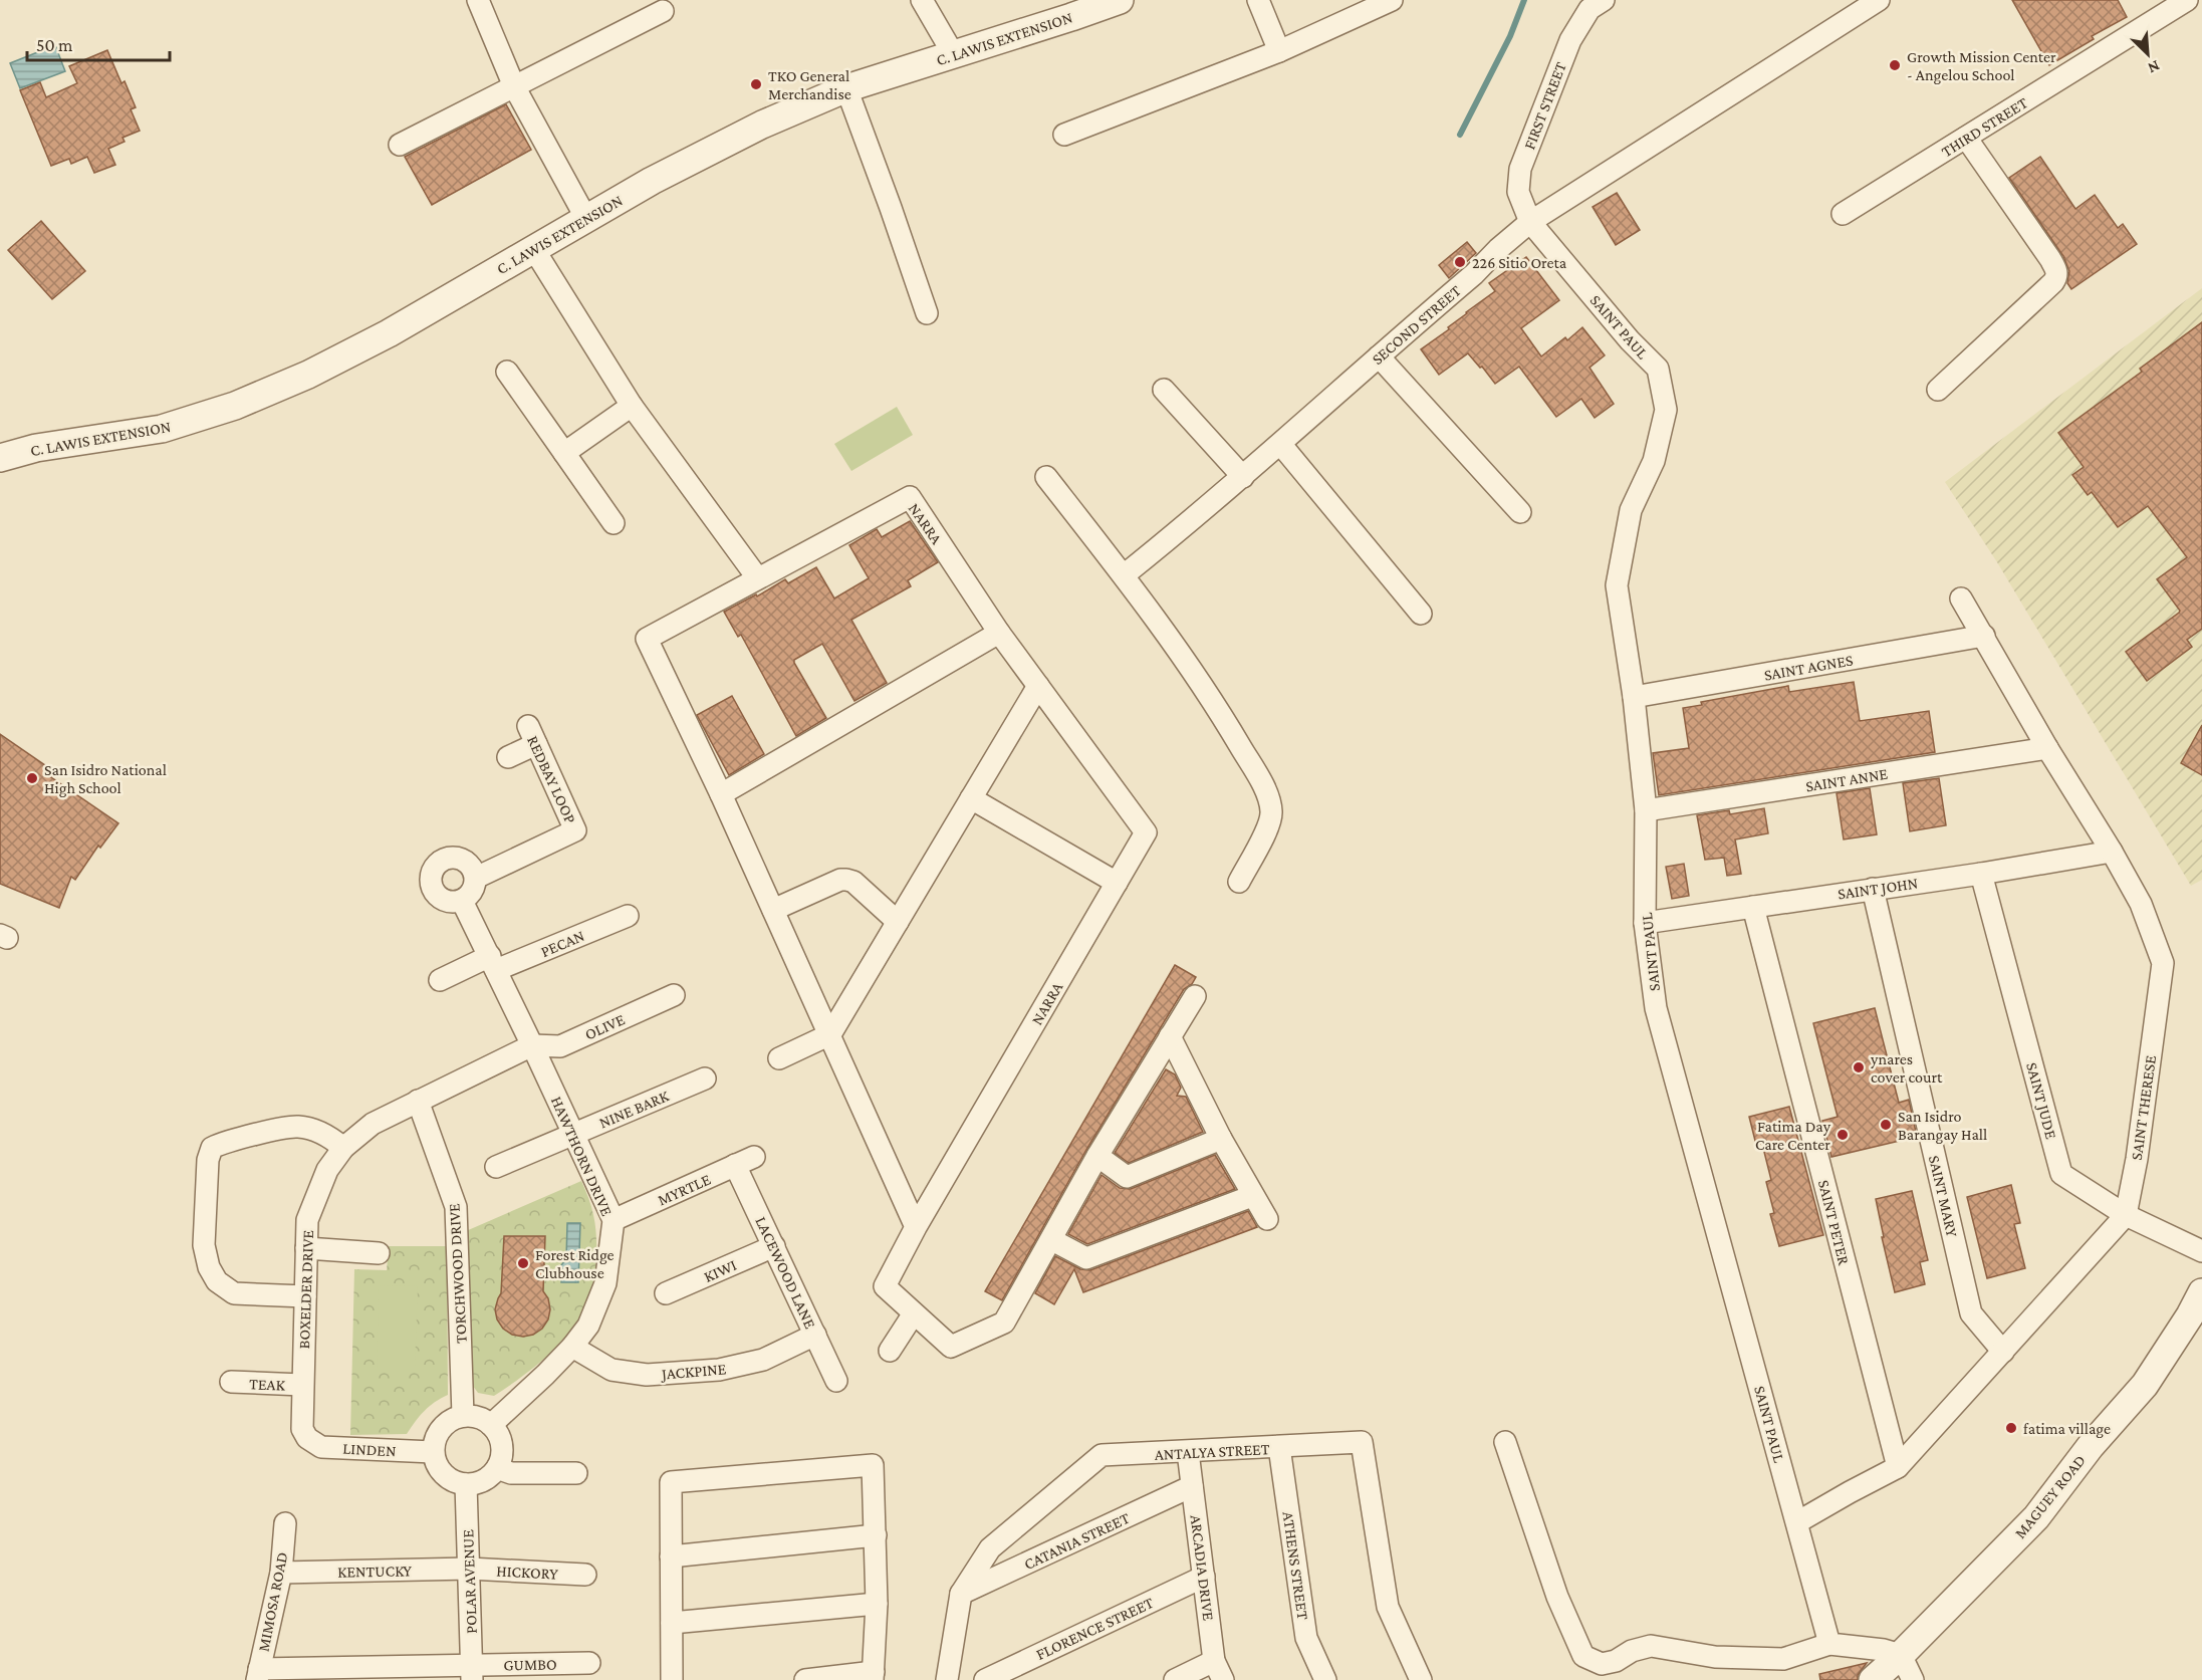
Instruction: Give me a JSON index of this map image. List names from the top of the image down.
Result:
{
  "streets": {
    "street": [
      "C. LAWIS EXTENSION",
      "FIRST STREET",
      "THIRD STREET",
      "SECOND STREET",
      "SAINT PAUL",
      "NARRA",
      "SAINT AGNES",
      "REDBAY LOOP",
      "SAINT ANNE",
      "SAINT JOHN",
      "PECAN",
      "OLIVE",
      "SAINT JUDE",
      "SAINT THERESE",
      "NINE BARK",
      "HAWTHORN DRIVE",
      "MYRTLE",
      "SAINT MARY",
      "SAINT PETER",
      "KIWI",
      "LACEWOOD LANE",
      "TORCHWOOD DRIVE",
      "BOXELDER DRIVE",
      "JACKPINE",
      "TEAK",
      "LINDEN",
      "ANTALYA STREET",
      "MAGUEY ROAD",
      "CATANIA STREET",
      "ATHENS STREET",
      "ARCADIA DRIVE",
      "KENTUCKY",
      "HICKORY",
      "POLAR AVENUE",
      "MIMOSA ROAD",
      "FLORENCE STREET",
      "GUMBO"
    ]
  },
  "crossings": [
    ["FIRST STREET", "SECOND STREET"],
    ["FIRST STREET", "SAINT PAUL"],
    ["SECOND STREET", "SAINT PAUL"],
    ["SAINT PAUL", "SAINT AGNES"],
    ["SAINT PAUL", "SAINT ANNE"],
    ["SAINT PAUL", "SAINT JOHN"],
    ["SAINT AGNES", "SAINT THERESE"],
    ["REDBAY LOOP", "HAWTHORN DRIVE"],
    ["SAINT ANNE", "SAINT THERESE"],
    ["SAINT JOHN", "SAINT JUDE"],
    ["SAINT JOHN", "SAINT THERESE"],
    ["SAINT JOHN", "SAINT MARY"],
    ["SAINT JOHN", "SAINT PETER"],
    ["PECAN", "HAWTHORN DRIVE"],
    ["OLIVE", "HAWTHORN DRIVE"],
    ["OLIVE", "BOXELDER DRIVE"],
    ["SAINT JUDE", "SAINT THERESE"],
    ["NINE BARK", "HAWTHORN DRIVE"],
    ["HAWTHORN DRIVE", "MYRTLE"],
    ["HAWTHORN DRIVE", "TORCHWOOD DRIVE"],
    ["HAWTHORN DRIVE", "BOXELDER DRIVE"],
    ["HAWTHORN DRIVE", "JACKPINE"],
    ["HAWTHORN DRIVE", "LINDEN"],
    ["HAWTHORN DRIVE", "POLAR AVENUE"],
    ["MYRTLE", "LACEWOOD LANE"],
    ["KIWI", "LACEWOOD LANE"],
    ["LACEWOOD LANE", "JACKPINE"],
    ["TORCHWOOD DRIVE", "BOXELDER DRIVE"],
    ["TORCHWOOD DRIVE", "LINDEN"],
    ["TORCHWOOD DRIVE", "POLAR AVENUE"],
    ["BOXELDER DRIVE", "TEAK"],
    ["BOXELDER DRIVE", "LINDEN"],
    ["LINDEN", "POLAR AVENUE"],
    ["ANTALYA STREET", "CATANIA STREET"],
    ["ANTALYA STREET", "ATHENS STREET"],
    ["ANTALYA STREET", "ARCADIA DRIVE"],
    ["CATANIA STREET", "ARCADIA DRIVE"],
    ["ARCADIA DRIVE", "FLORENCE STREET"],
    ["KENTUCKY", "HICKORY"],
    ["KENTUCKY", "POLAR AVENUE"],
    ["KENTUCKY", "MIMOSA ROAD"],
    ["HICKORY", "POLAR AVENUE"],
    ["POLAR AVENUE", "GUMBO"],
    ["MIMOSA ROAD", "GUMBO"]
  ],
  "places": [
    "Growth Mission Center - Angelou School",
    "TKO General Merchandise",
    "226 Sitio Oreta",
    "San Isidro National High School",
    "ynares cover court",
    "San Isidro Barangay Hall",
    "Fatima Day Care Center",
    "Forest Ridge Clubhouse",
    "fatima village"
  ],
  "scale_bar": "50 m",
  "north": "bottom right"
}
